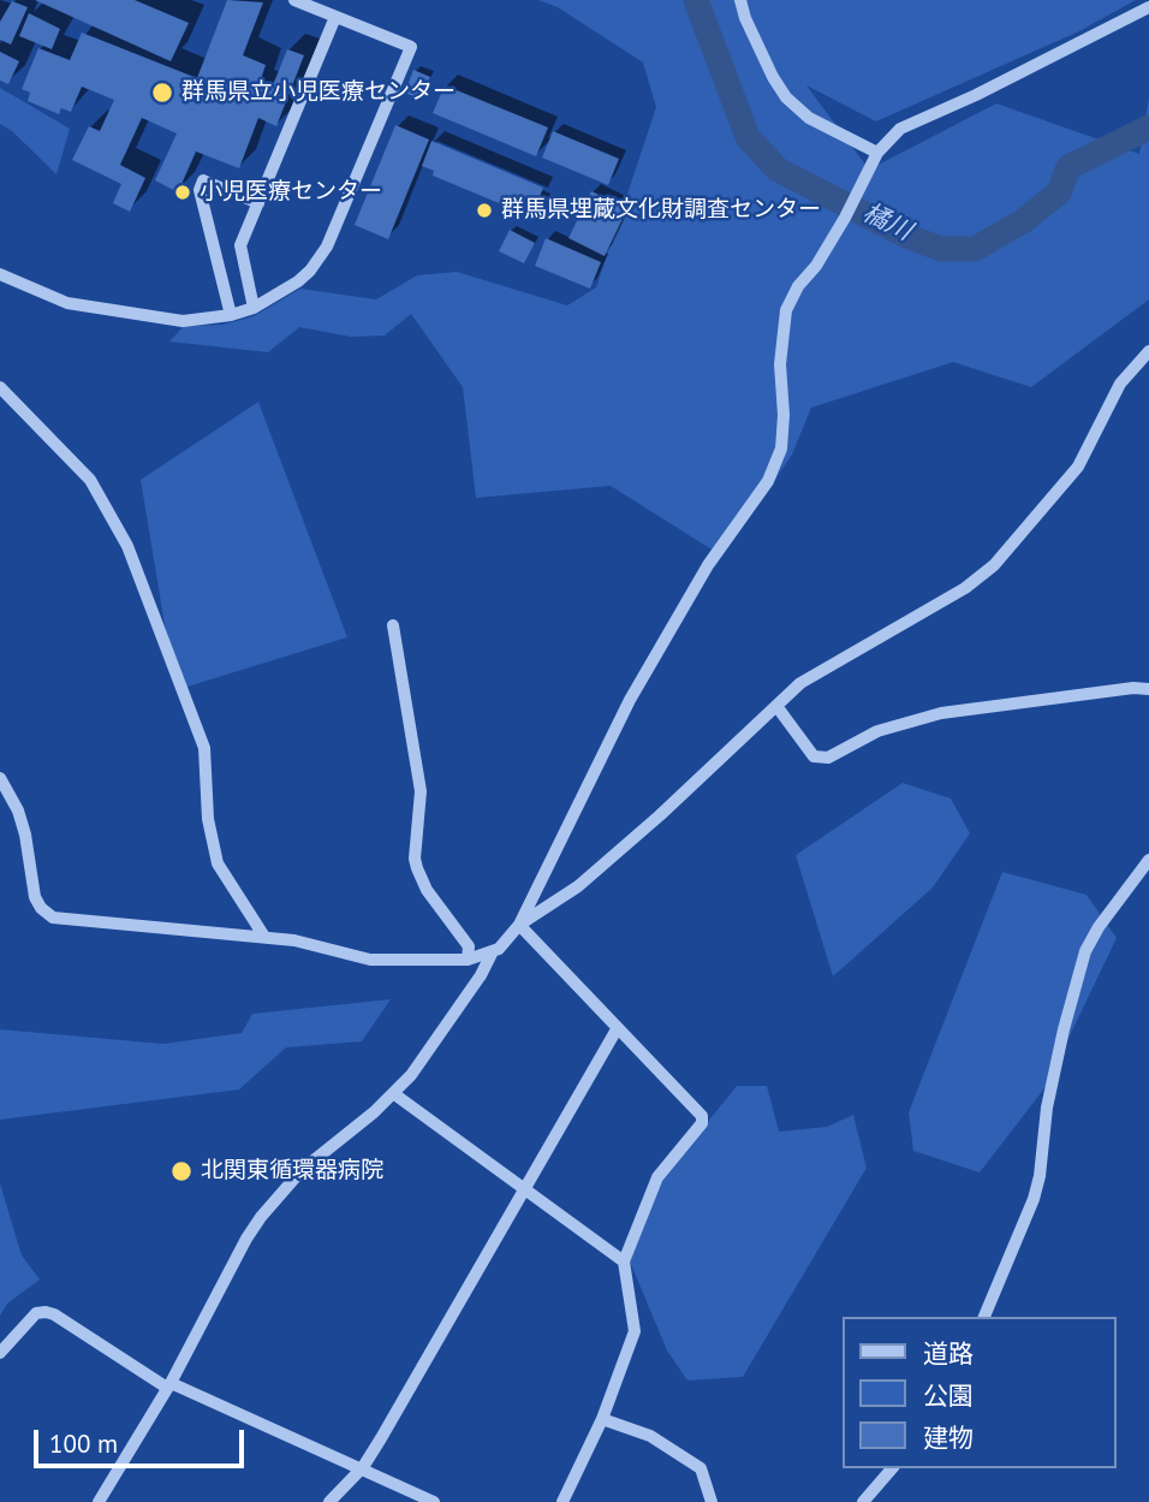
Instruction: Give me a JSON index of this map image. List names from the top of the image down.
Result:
{
  "water": ["橘川"],
  "places": [
    "群馬県立小児医療センター",
    "小児医療センター",
    "群馬県埋蔵文化財調査センター",
    "北関東循環器病院"
  ],
  "legend": ["道路", "公園", "建物"],
  "scale_bar": "100 m"
}
